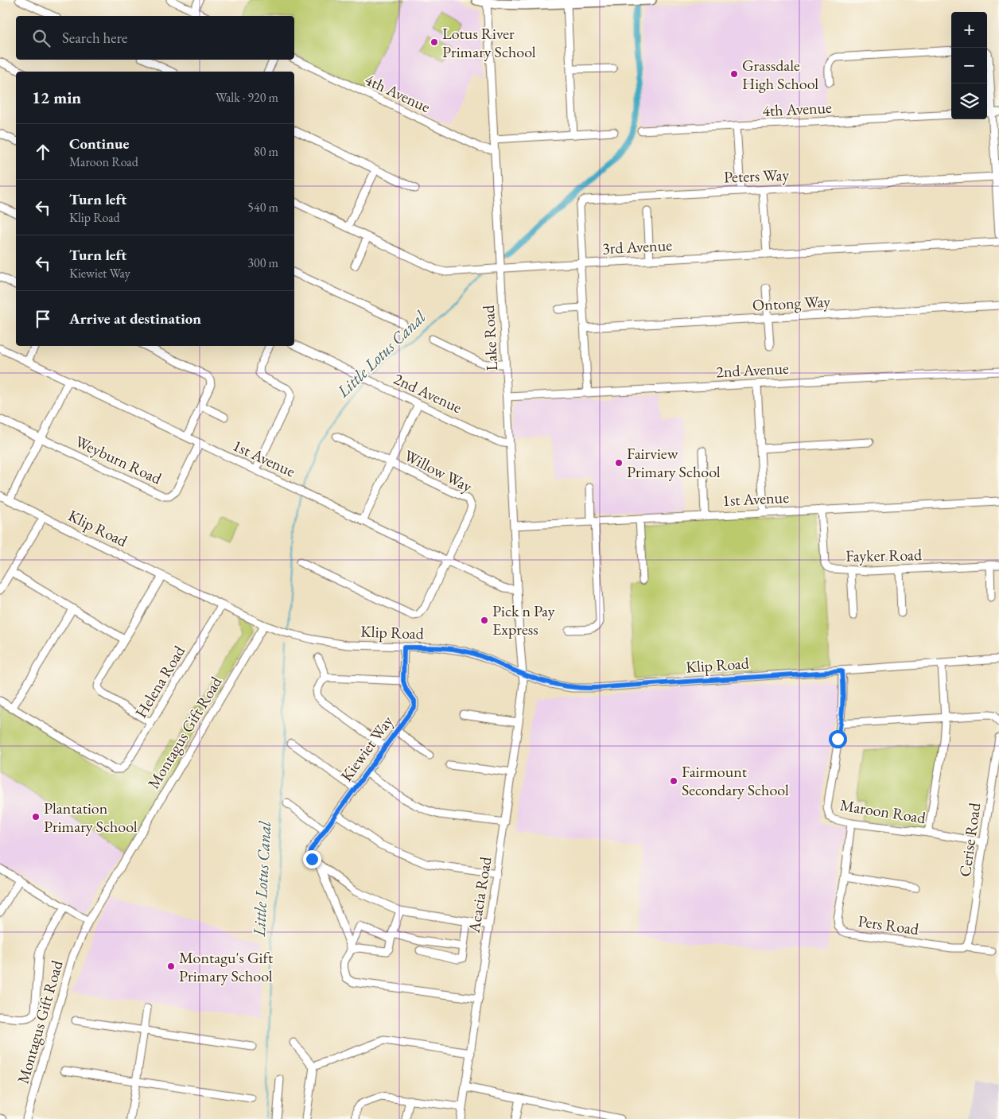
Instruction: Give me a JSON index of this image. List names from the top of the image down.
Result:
{
  "streets": {
    "street": [
      "4th Avenue",
      "Peters Way",
      "3rd Avenue",
      "Ontong Way",
      "Lake Road",
      "2nd Avenue",
      "1st Avenue",
      "Weyburn Road",
      "Willow Way",
      "Klip Road",
      "Fayker Road",
      "Helena Road",
      "Montagus Gift Road",
      "Kiewiet Way",
      "Maroon Road",
      "Cerise Road",
      "Acacia Road",
      "Pers Road"
    ]
  },
  "crossings": [
    ["4th Avenue", "Lake Road"],
    ["Peters Way", "3rd Avenue"],
    ["3rd Avenue", "Lake Road"],
    ["Lake Road", "2nd Avenue"],
    ["Lake Road", "1st Avenue"],
    ["Lake Road", "Klip Road"],
    ["Lake Road", "Acacia Road"],
    ["1st Avenue", "Weyburn Road"],
    ["1st Avenue", "Willow Way"],
    ["1st Avenue", "Fayker Road"],
    ["Klip Road", "Helena Road"],
    ["Klip Road", "Montagus Gift Road"],
    ["Klip Road", "Kiewiet Way"],
    ["Klip Road", "Maroon Road"],
    ["Klip Road", "Acacia Road"],
    ["Maroon Road", "Cerise Road"],
    ["Maroon Road", "Pers Road"],
    ["Cerise Road", "Pers Road"]
  ],
  "water": ["Little Lotus Canal"],
  "places": [
    "Lotus River Primary School",
    "Grassdale High School",
    "Fairview Primary School",
    "Pick n Pay Express",
    "Fairmount Secondary School",
    "Plantation Primary School",
    "Montagu's Gift Primary School"
  ],
  "page": {
    "map_buttons": ["+", "−"],
    "search": "Search here",
    "heading": ["12 min", "Walk · 920 m"],
    "list": [
      ["Continue", "Maroon Road", "80 m"],
      ["Turn left", "Klip Road", "540 m"],
      ["Turn left", "Kiewiet Way", "300 m"],
      "Arrive at destination"
    ]
  }
}
